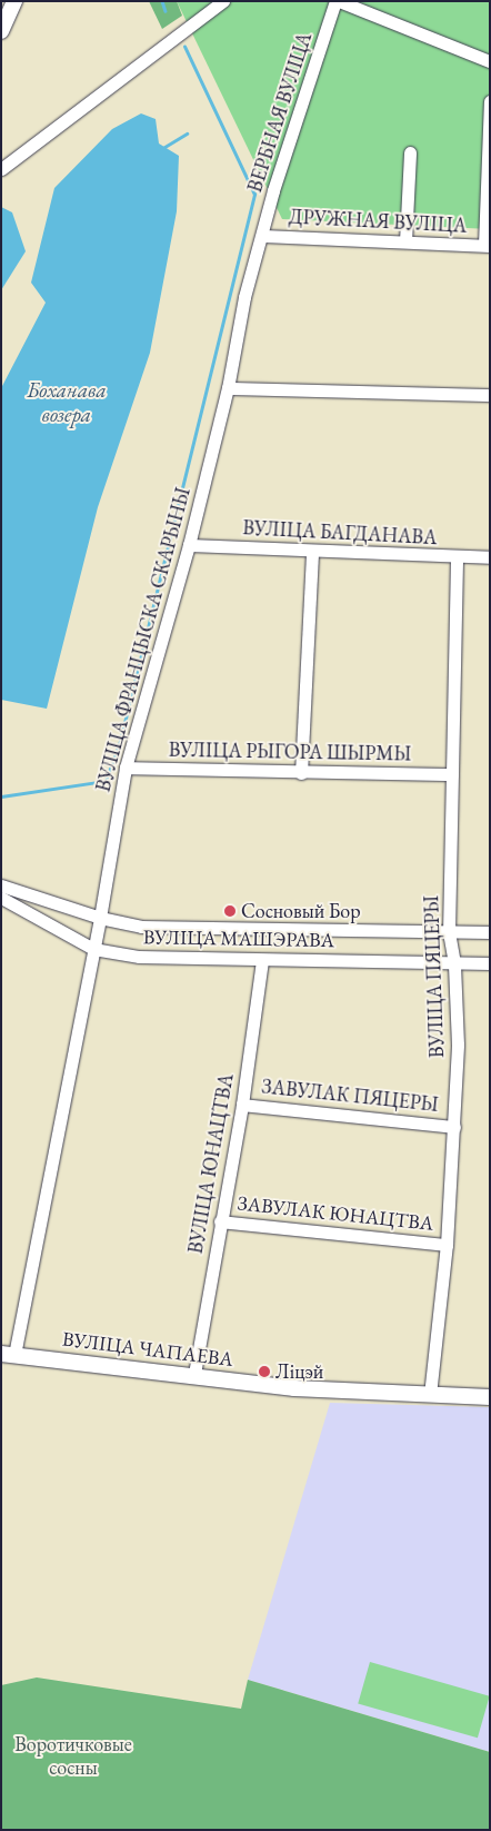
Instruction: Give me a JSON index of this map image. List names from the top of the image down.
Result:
{
  "streets": {
    "main road": ["ВУЛІЦА ЧАПАЕВА"],
    "street": [
      "ВЕРБНАЯ ВУЛІЦА",
      "ДРУЖНАЯ ВУЛІЦА",
      "ВУЛІЦА БАГДАНАВА",
      "ВУЛІЦА ФРАНЦЫСКА СКАРЫНЫ",
      "ВУЛІЦА РЫГОРА ШЫРМЫ",
      "ВУЛІЦА МАШЭРАВА",
      "ВУЛІЦА ПЯЦЕРЫ",
      "ЗАВУЛАК ПЯЦЕРЫ",
      "ВУЛІЦА ЮНАЦТВА",
      "ЗАВУЛАК ЮНАЦТВА"
    ]
  },
  "crossings": [
    ["ВЕРБНАЯ ВУЛІЦА", "ДРУЖНАЯ ВУЛІЦА"],
    ["ВЕРБНАЯ ВУЛІЦА", "ВУЛІЦА ФРАНЦЫСКА СКАРЫНЫ"],
    ["ВУЛІЦА БАГДАНАВА", "ВУЛІЦА ФРАНЦЫСКА СКАРЫНЫ"],
    ["ВУЛІЦА БАГДАНАВА", "ВУЛІЦА ПЯЦЕРЫ"],
    ["ВУЛІЦА ФРАНЦЫСКА СКАРЫНЫ", "ВУЛІЦА РЫГОРА ШЫРМЫ"],
    ["ВУЛІЦА ФРАНЦЫСКА СКАРЫНЫ", "ВУЛІЦА МАШЭРАВА"],
    ["ВУЛІЦА ФРАНЦЫСКА СКАРЫНЫ", "ВУЛІЦА ЧАПАЕВА"],
    ["ВУЛІЦА РЫГОРА ШЫРМЫ", "ВУЛІЦА ПЯЦЕРЫ"],
    ["ВУЛІЦА МАШЭРАВА", "ВУЛІЦА ПЯЦЕРЫ"],
    ["ВУЛІЦА МАШЭРАВА", "ВУЛІЦА ЮНАЦТВА"],
    ["ВУЛІЦА ПЯЦЕРЫ", "ЗАВУЛАК ПЯЦЕРЫ"],
    ["ВУЛІЦА ПЯЦЕРЫ", "ЗАВУЛАК ЮНАЦТВА"],
    ["ВУЛІЦА ПЯЦЕРЫ", "ВУЛІЦА ЧАПАЕВА"],
    ["ЗАВУЛАК ПЯЦЕРЫ", "ВУЛІЦА ЮНАЦТВА"],
    ["ВУЛІЦА ЮНАЦТВА", "ЗАВУЛАК ЮНАЦТВА"],
    ["ВУЛІЦА ЮНАЦТВА", "ВУЛІЦА ЧАПАЕВА"]
  ],
  "water": ["Боханава возера"],
  "parks": ["Воротичковые сосны"],
  "places": ["Сосновый Бор", "Ліцэй"]
}
